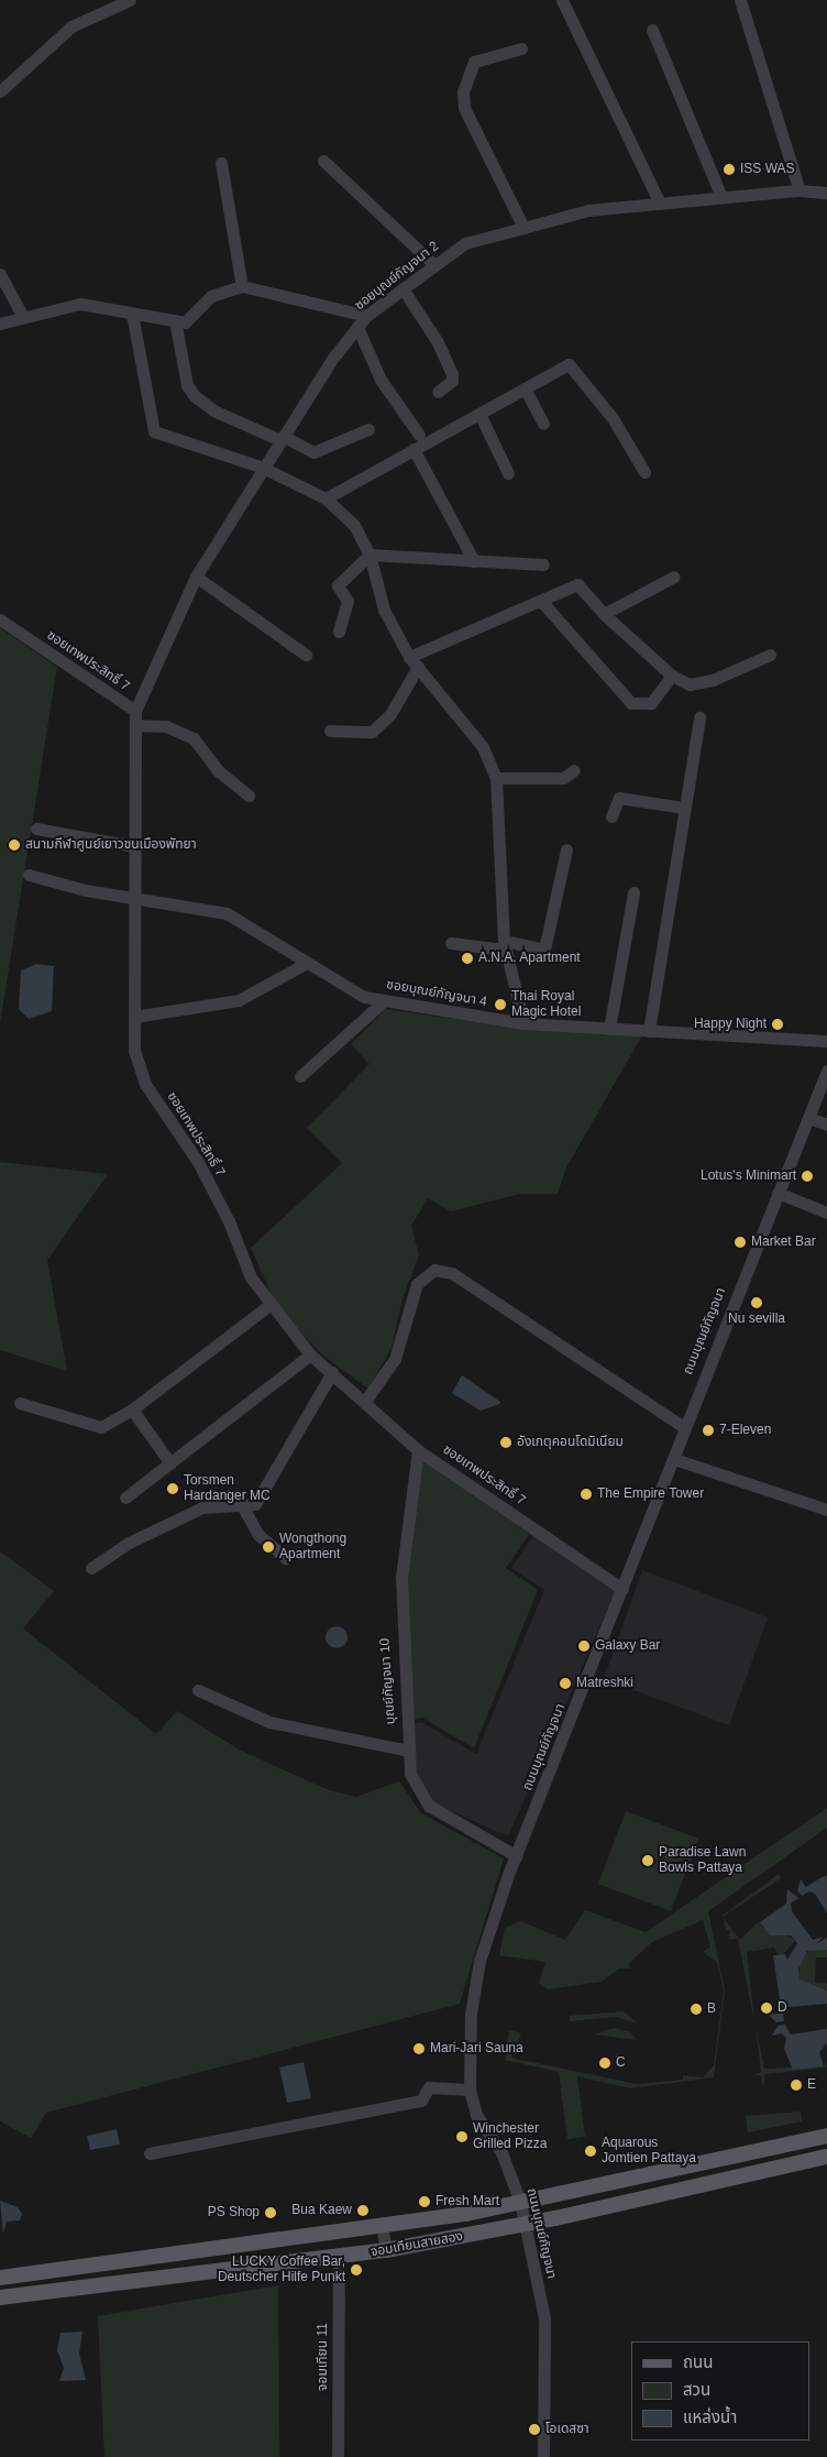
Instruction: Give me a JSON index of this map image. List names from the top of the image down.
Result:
{
  "streets": {
    "main road": ["จอมเทียนสายสอง"],
    "street": [
      "ซอยบุณย์กัญจนา 2",
      "ซอยเทพประสิทธิ์ 7",
      "ซอยบุณย์กัญจนา 4",
      "ถนนบุณย์กัญจนา",
      "บุณย์กัญจนา 10",
      "จอมเทียน 11"
    ]
  },
  "crossings": [
    ["ซอยบุณย์กัญจนา 2", "ซอยเทพประสิทธิ์ 7"],
    ["ซอยเทพประสิทธิ์ 7", "ซอยบุณย์กัญจนา 4"],
    ["ซอยเทพประสิทธิ์ 7", "ถนนบุณย์กัญจนา"],
    ["ซอยเทพประสิทธิ์ 7", "บุณย์กัญจนา 10"],
    ["ถนนบุณย์กัญจนา", "บุณย์กัญจนา 10"],
    ["ถนนบุณย์กัญจนา", "จอมเทียนสายสอง"],
    ["จอมเทียนสายสอง", "จอมเทียน 11"]
  ],
  "places": [
    "ISS WAS",
    "สนามกีฬาศูนย์เยาวชนเมืองพัทยา",
    "A.N.A. Apartment",
    "Thai Royal Magic Hotel",
    "Happy Night",
    "Lotus's Minimart",
    "Market Bar",
    "Nu sevilla",
    "7-Eleven",
    "อังเกตุคอนโดมิเนียม",
    "Torsmen Hardanger MC",
    "The Empire Tower",
    "Wongthong Apartment",
    "Galaxy Bar",
    "Matreshki",
    "Paradise Lawn Bowls Pattaya",
    "D",
    "B",
    "Mari-Jari Sauna",
    "C",
    "E",
    "Winchester Grilled Pizza",
    "Aquarous Jomtien Pattaya",
    "Fresh Mart",
    "Bua Kaew",
    "PS Shop",
    "LUCKY Coffee Bar, Deutscher Hilfe Punkt",
    "โอเดสซา"
  ],
  "legend": ["ถนน", "สวน", "แหล่งน้ำ"]
}
